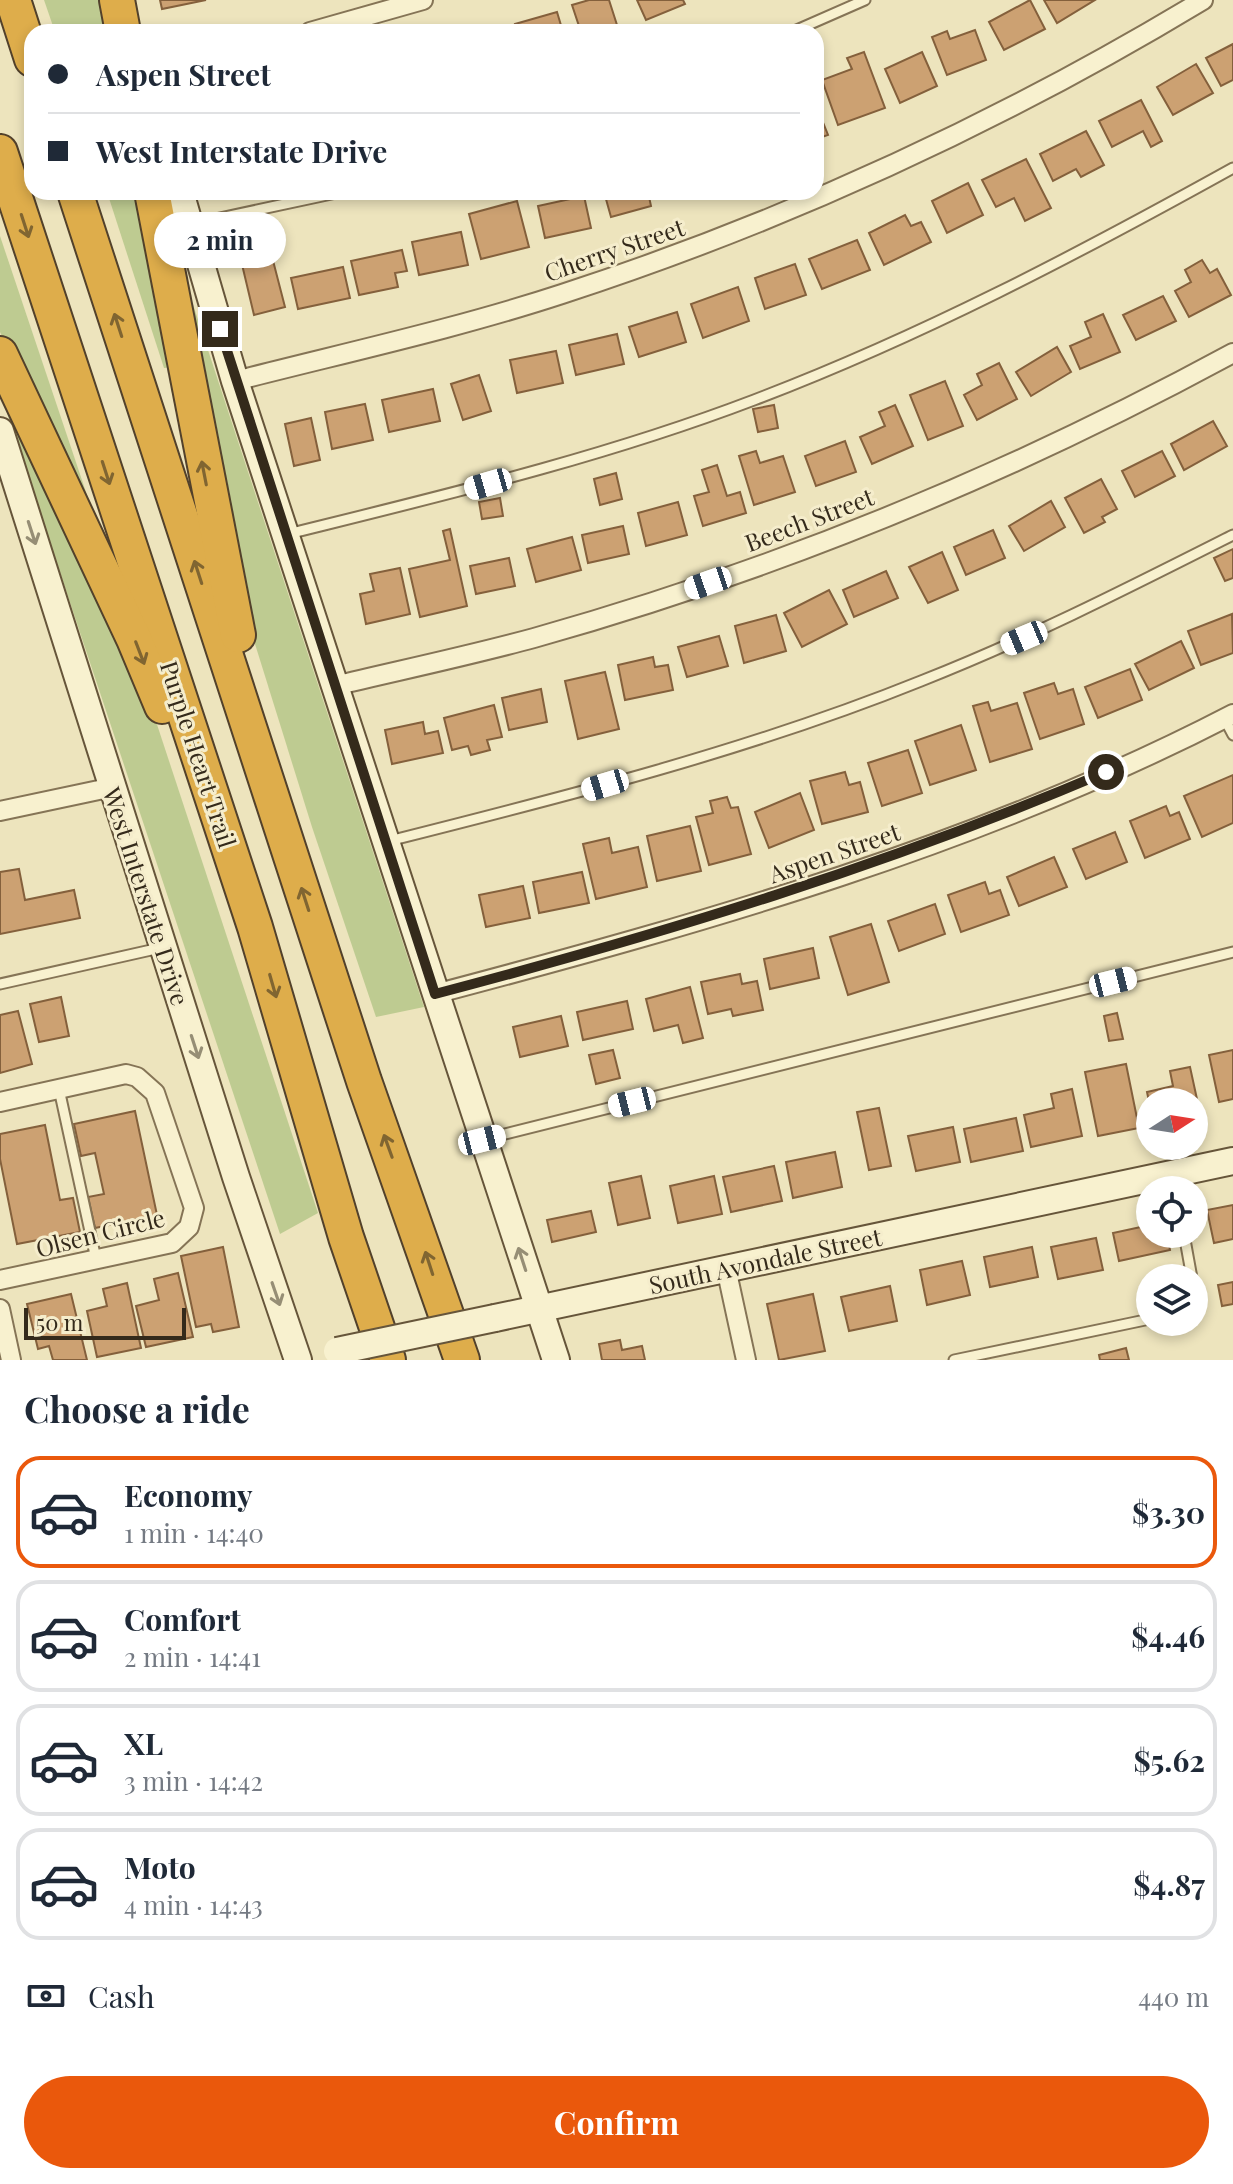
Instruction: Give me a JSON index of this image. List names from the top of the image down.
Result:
{
  "streets": {
    "highway": ["Purple Heart Trail"],
    "main road": ["West Interstate Drive", "South Avondale Street"],
    "street": [
      "Cherry Street",
      "Beech Street",
      "Aspen Street",
      "Olsen Circle"
    ]
  },
  "crossings": [
    ["West Interstate Drive", "South Avondale Street"]
  ],
  "one_way": ["West Interstate Drive"],
  "scale_bar": "50 m",
  "north": "right",
  "page": {
    "banner": ["Aspen Street", "West Interstate Drive"],
    "bubble": "2 min",
    "scale": "50 m",
    "heading": "Choose a ride",
    "list": [
      {
        "name": "Economy",
        "note": "1 min · 14:40",
        "value": "$3.30"
      },
      {
        "name": "Comfort",
        "note": "2 min · 14:41",
        "value": "$4.46"
      },
      {
        "name": "XL",
        "note": "3 min · 14:42",
        "value": "$5.62"
      },
      {
        "name": "Moto",
        "note": "4 min · 14:43",
        "value": "$4.87"
      }
    ],
    "pay": ["Cash", "440 m"],
    "buttons": "Confirm"
  }
}
